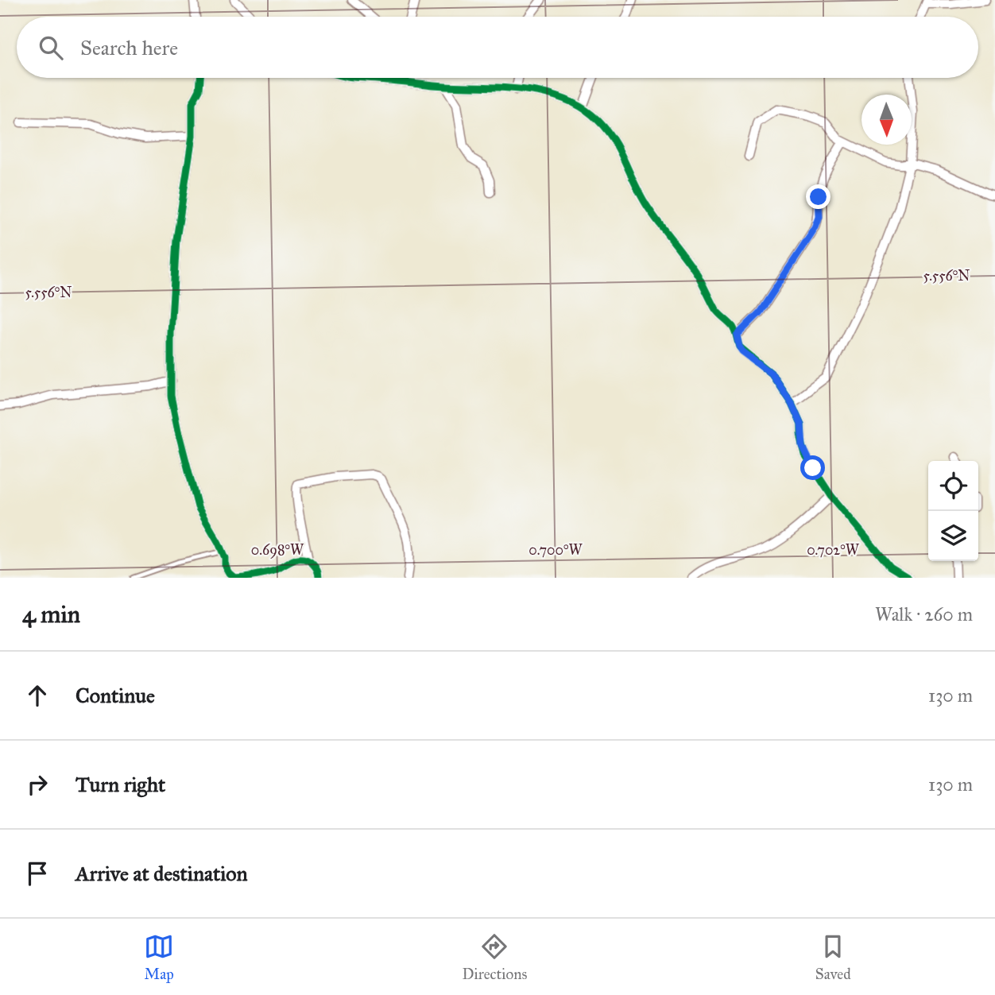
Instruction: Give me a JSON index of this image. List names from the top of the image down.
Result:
{
  "north": "bottom",
  "page": {
    "search": "Search here",
    "heading": ["4 min", "Walk · 260 m"],
    "list": [
      ["Continue", "130 m"],
      ["Turn right", "130 m"],
      "Arrive at destination"
    ],
    "nav": ["Map", "Directions", "Saved"]
  },
  "coordinates": [
    "5.556°N",
    "0.698°W",
    "0.700°W",
    "0.702°W"
  ]
}
